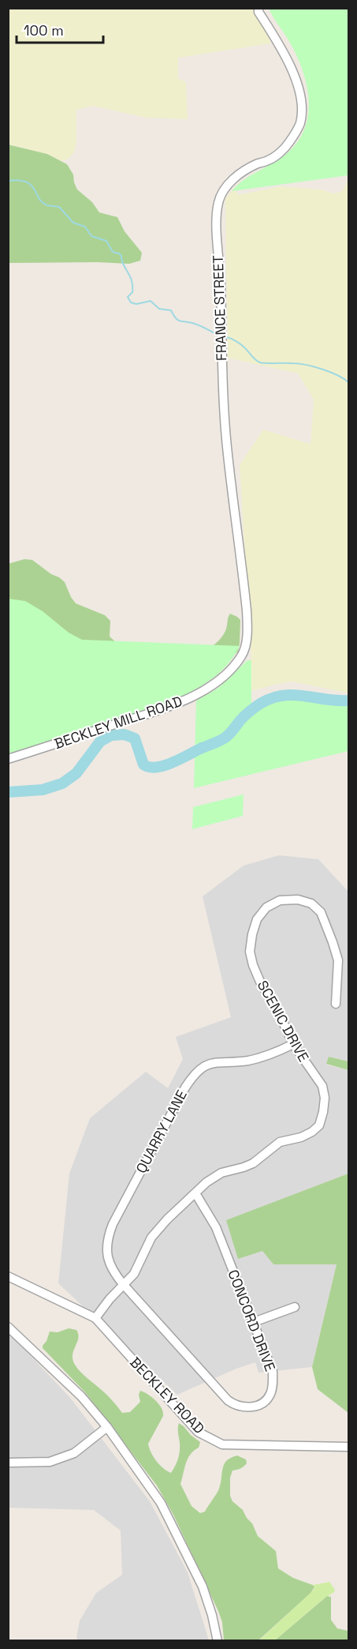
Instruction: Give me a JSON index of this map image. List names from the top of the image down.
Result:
{
  "streets": {
    "street": [
      "FRANCE STREET",
      "BECKLEY MILL ROAD",
      "SCENIC DRIVE",
      "QUARRY LANE",
      "CONCORD DRIVE",
      "BECKLEY ROAD"
    ]
  },
  "crossings": [
    ["FRANCE STREET", "BECKLEY MILL ROAD"],
    ["SCENIC DRIVE", "QUARRY LANE"],
    ["SCENIC DRIVE", "CONCORD DRIVE"],
    ["SCENIC DRIVE", "BECKLEY ROAD"],
    ["QUARRY LANE", "CONCORD DRIVE"]
  ],
  "scale_bar": "100 m"
}
